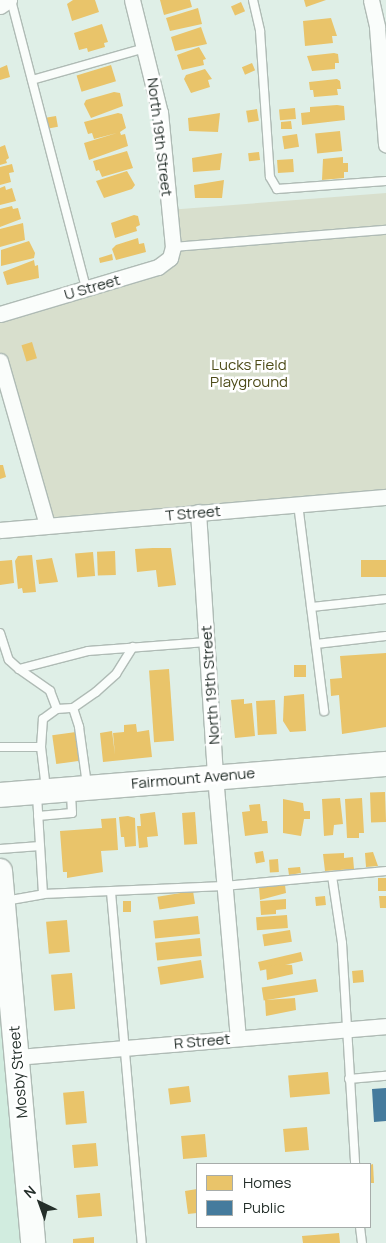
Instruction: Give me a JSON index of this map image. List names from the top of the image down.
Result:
{
  "streets": {
    "main road": ["Fairmount Avenue", "Mosby Street"],
    "street": [
      "North 19th Street",
      "U Street",
      "T Street",
      "R Street"
    ]
  },
  "crossings": [
    ["North 19th Street", "U Street"],
    ["North 19th Street", "T Street"],
    ["North 19th Street", "Fairmount Avenue"],
    ["North 19th Street", "R Street"],
    ["R Street", "Mosby Street"]
  ],
  "parks": ["Lucks Field Playground"],
  "legend": ["Homes", "Public"],
  "north": "top left"
}
